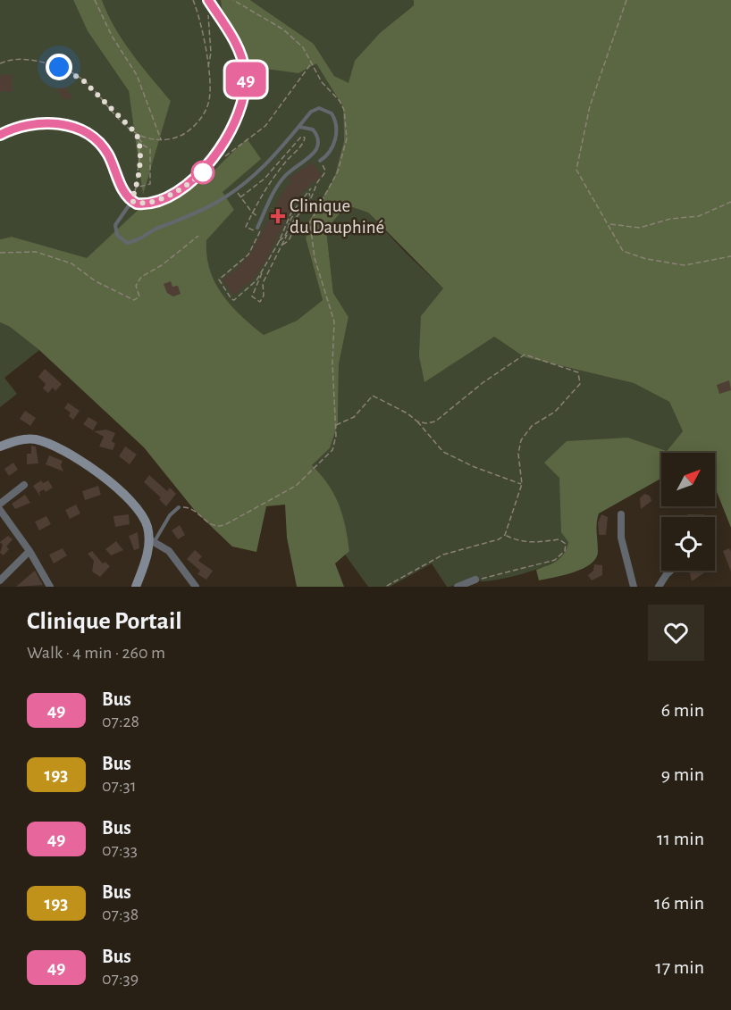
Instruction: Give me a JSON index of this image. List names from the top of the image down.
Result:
{
  "places": {
    "health": ["Clinique du Dauphiné"]
  },
  "lines": ["bus line 49"],
  "north": "top right",
  "page": {
    "on_map": "49",
    "heading": ["Clinique Portail", "Walk · 4 min · 260 m"],
    "list": [
      {
        "mark": "49",
        "name": "Bus",
        "note": "07:28",
        "value": "6 min"
      },
      {
        "mark": "193",
        "name": "Bus",
        "note": "07:31",
        "value": "9 min"
      },
      {
        "mark": "49",
        "name": "Bus",
        "note": "07:33",
        "value": "11 min"
      },
      {
        "mark": "193",
        "name": "Bus",
        "note": "07:38",
        "value": "16 min"
      },
      {
        "mark": "49",
        "name": "Bus",
        "note": "07:39",
        "value": "17 min"
      }
    ]
  }
}
